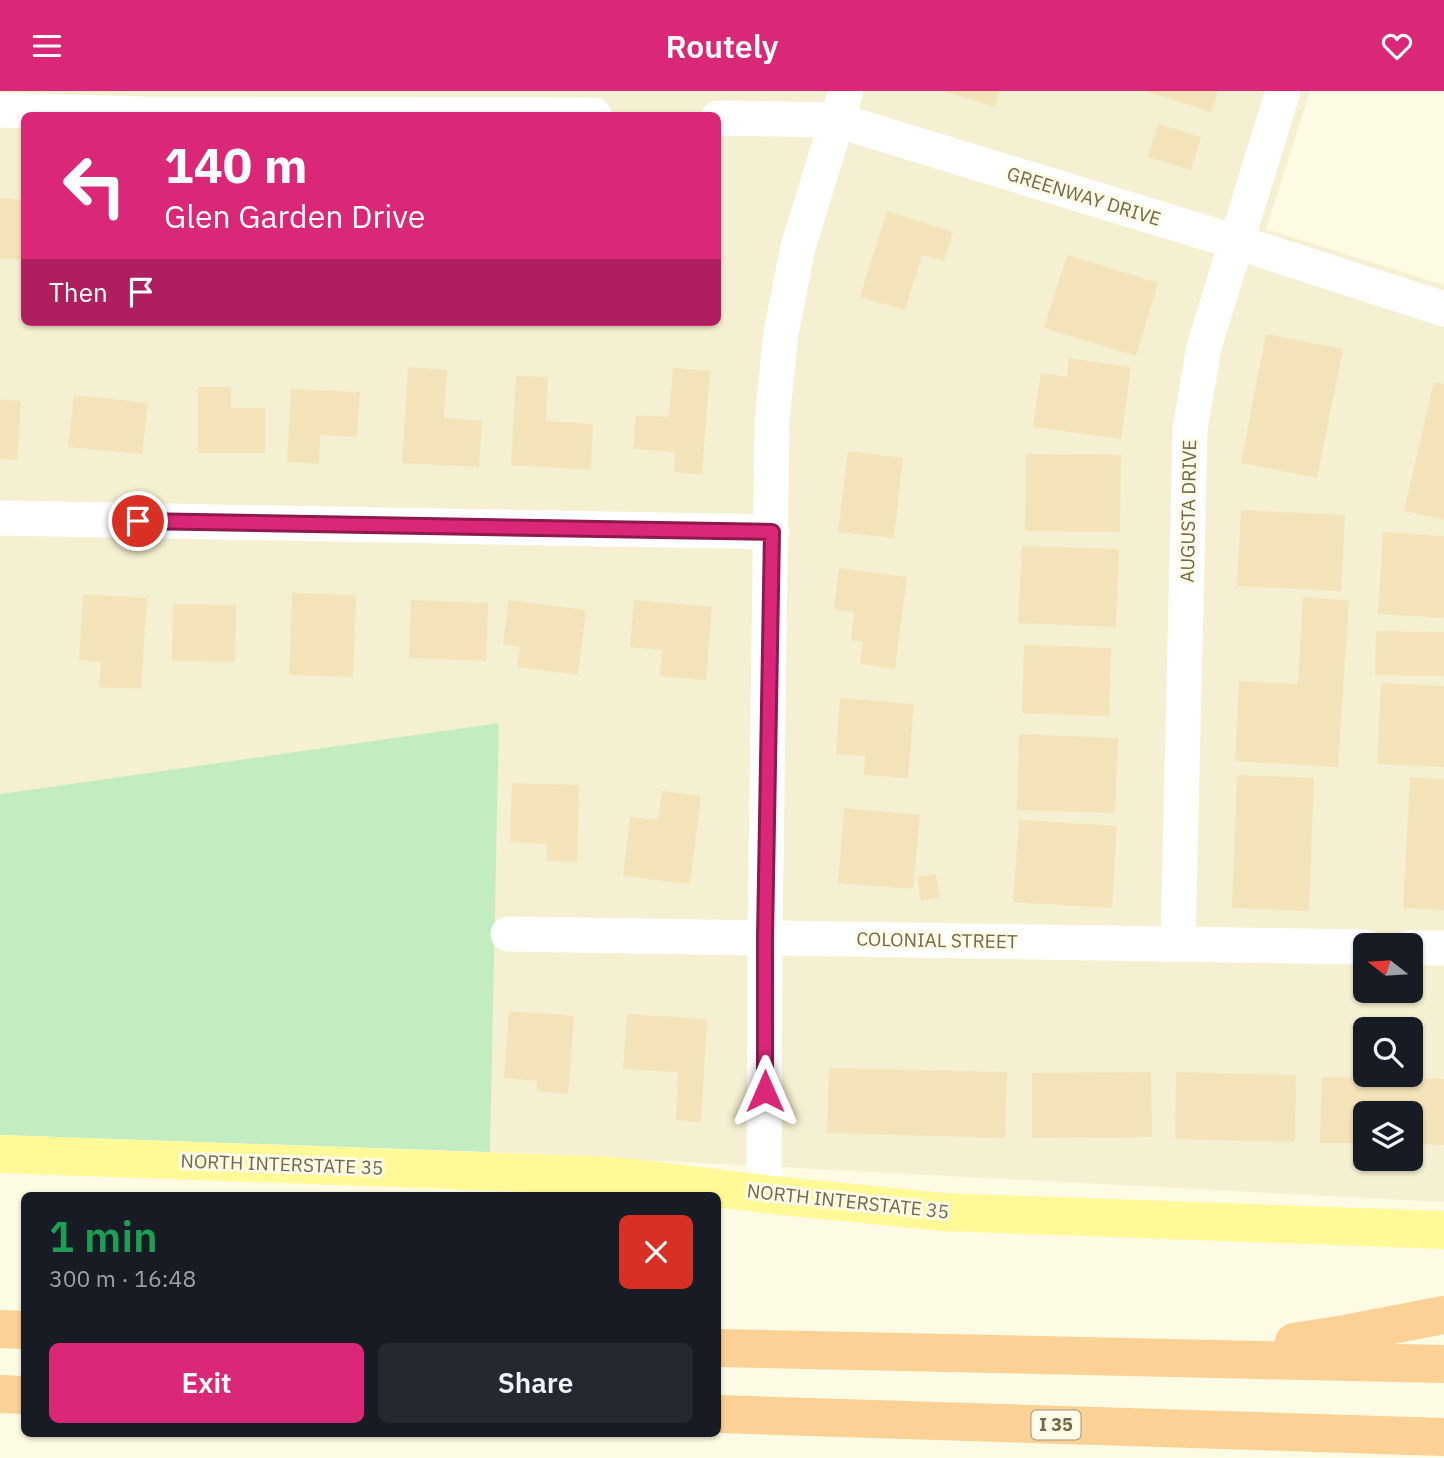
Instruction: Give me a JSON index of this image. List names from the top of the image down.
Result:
{
  "streets": {
    "highway": ["I 35"],
    "main road": ["NORTH INTERSTATE 35"],
    "street": ["GREENWAY DRIVE", "AUGUSTA DRIVE", "COLONIAL STREET"]
  },
  "crossings": [
    ["GREENWAY DRIVE", "AUGUSTA DRIVE"],
    ["AUGUSTA DRIVE", "COLONIAL STREET"]
  ],
  "north": "left",
  "page": {
    "header": "Routely",
    "turn": ["140 m", "Glen Garden Drive"],
    "then": "Then",
    "heading": ["1 min", "300 m · 16:48"],
    "buttons": ["Exit", "Share"]
  }
}
